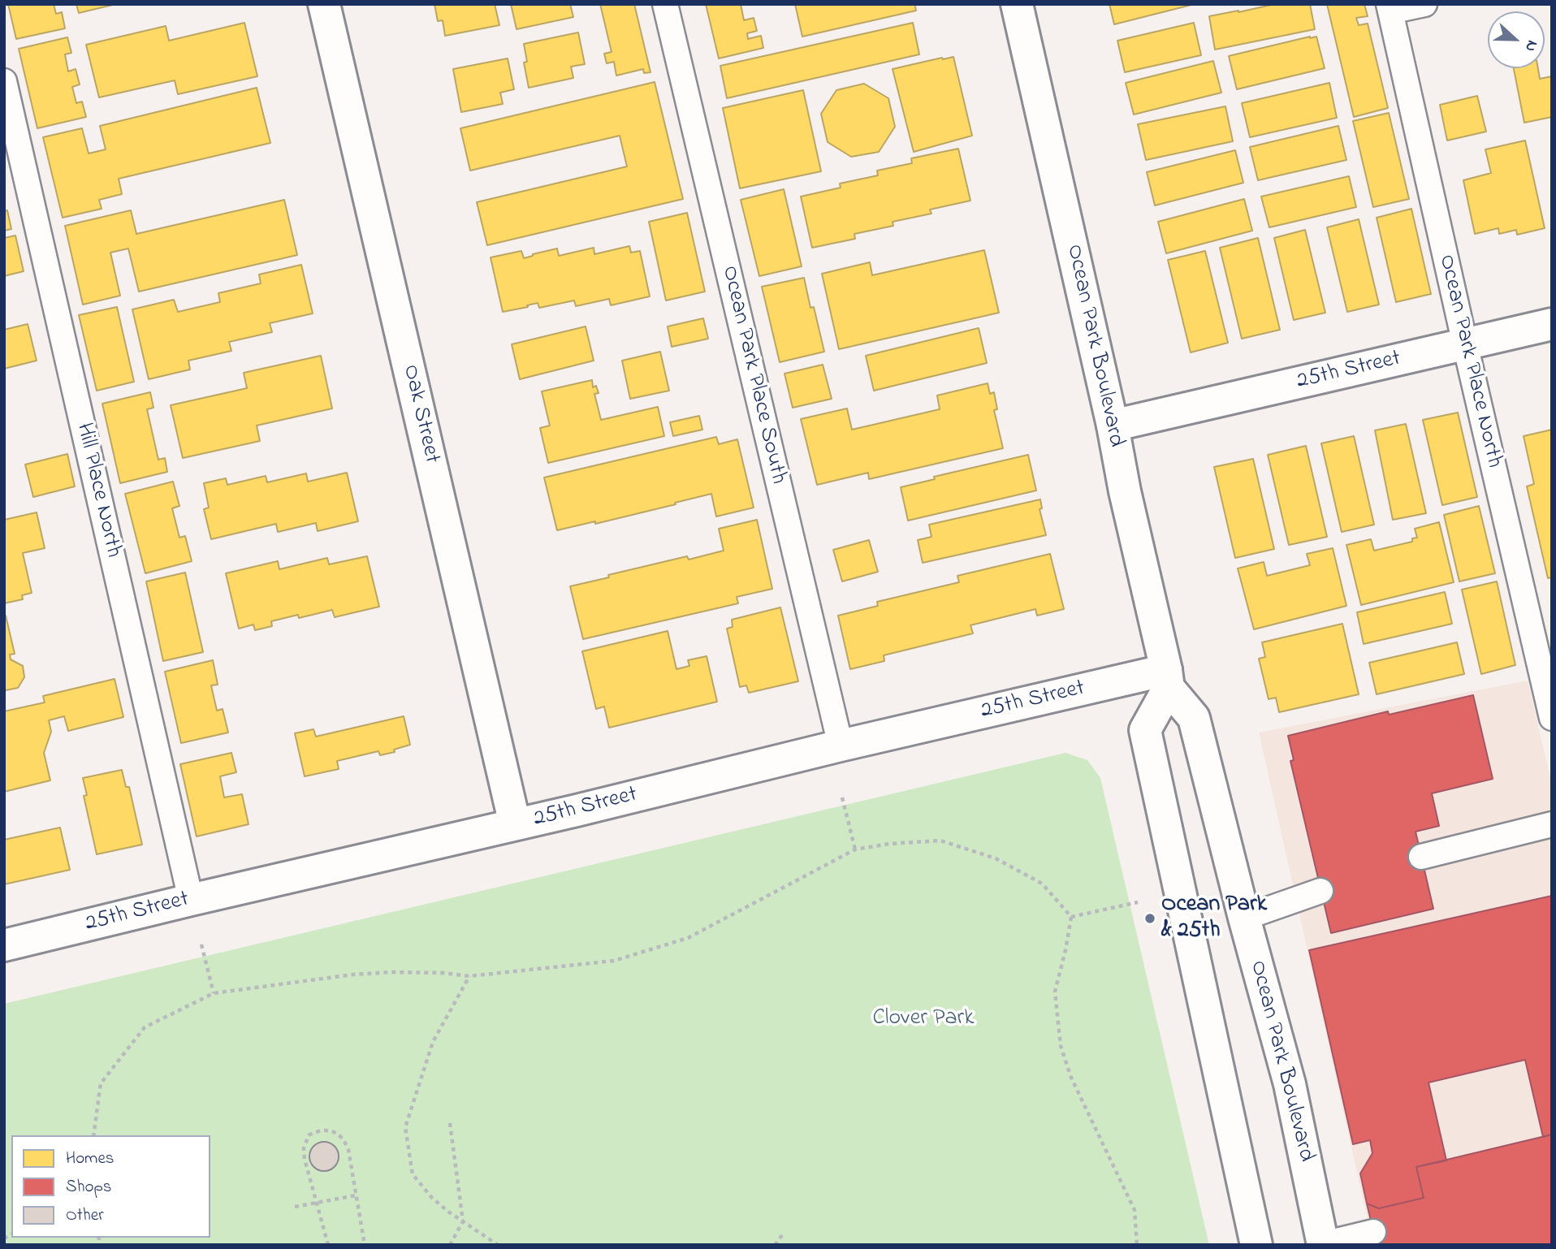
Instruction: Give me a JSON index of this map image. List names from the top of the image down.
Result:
{
  "streets": {
    "street": ["Ocean Park Boulevard", "25th Street", "Oak Street"],
    "lane": ["Ocean Park Place North", "Ocean Park Place South", "Hill Place North"]
  },
  "crossings": [
    ["Ocean Park Boulevard", "25th Street"],
    ["Ocean Park Place North", "25th Street"],
    ["25th Street", "Ocean Park Place South"],
    ["25th Street", "Oak Street"],
    ["25th Street", "Hill Place North"]
  ],
  "parks": ["Clover Park"],
  "places": ["Ocean Park & 25th"],
  "legend": ["Homes", "Shops", "Other"],
  "north": "right"
}
